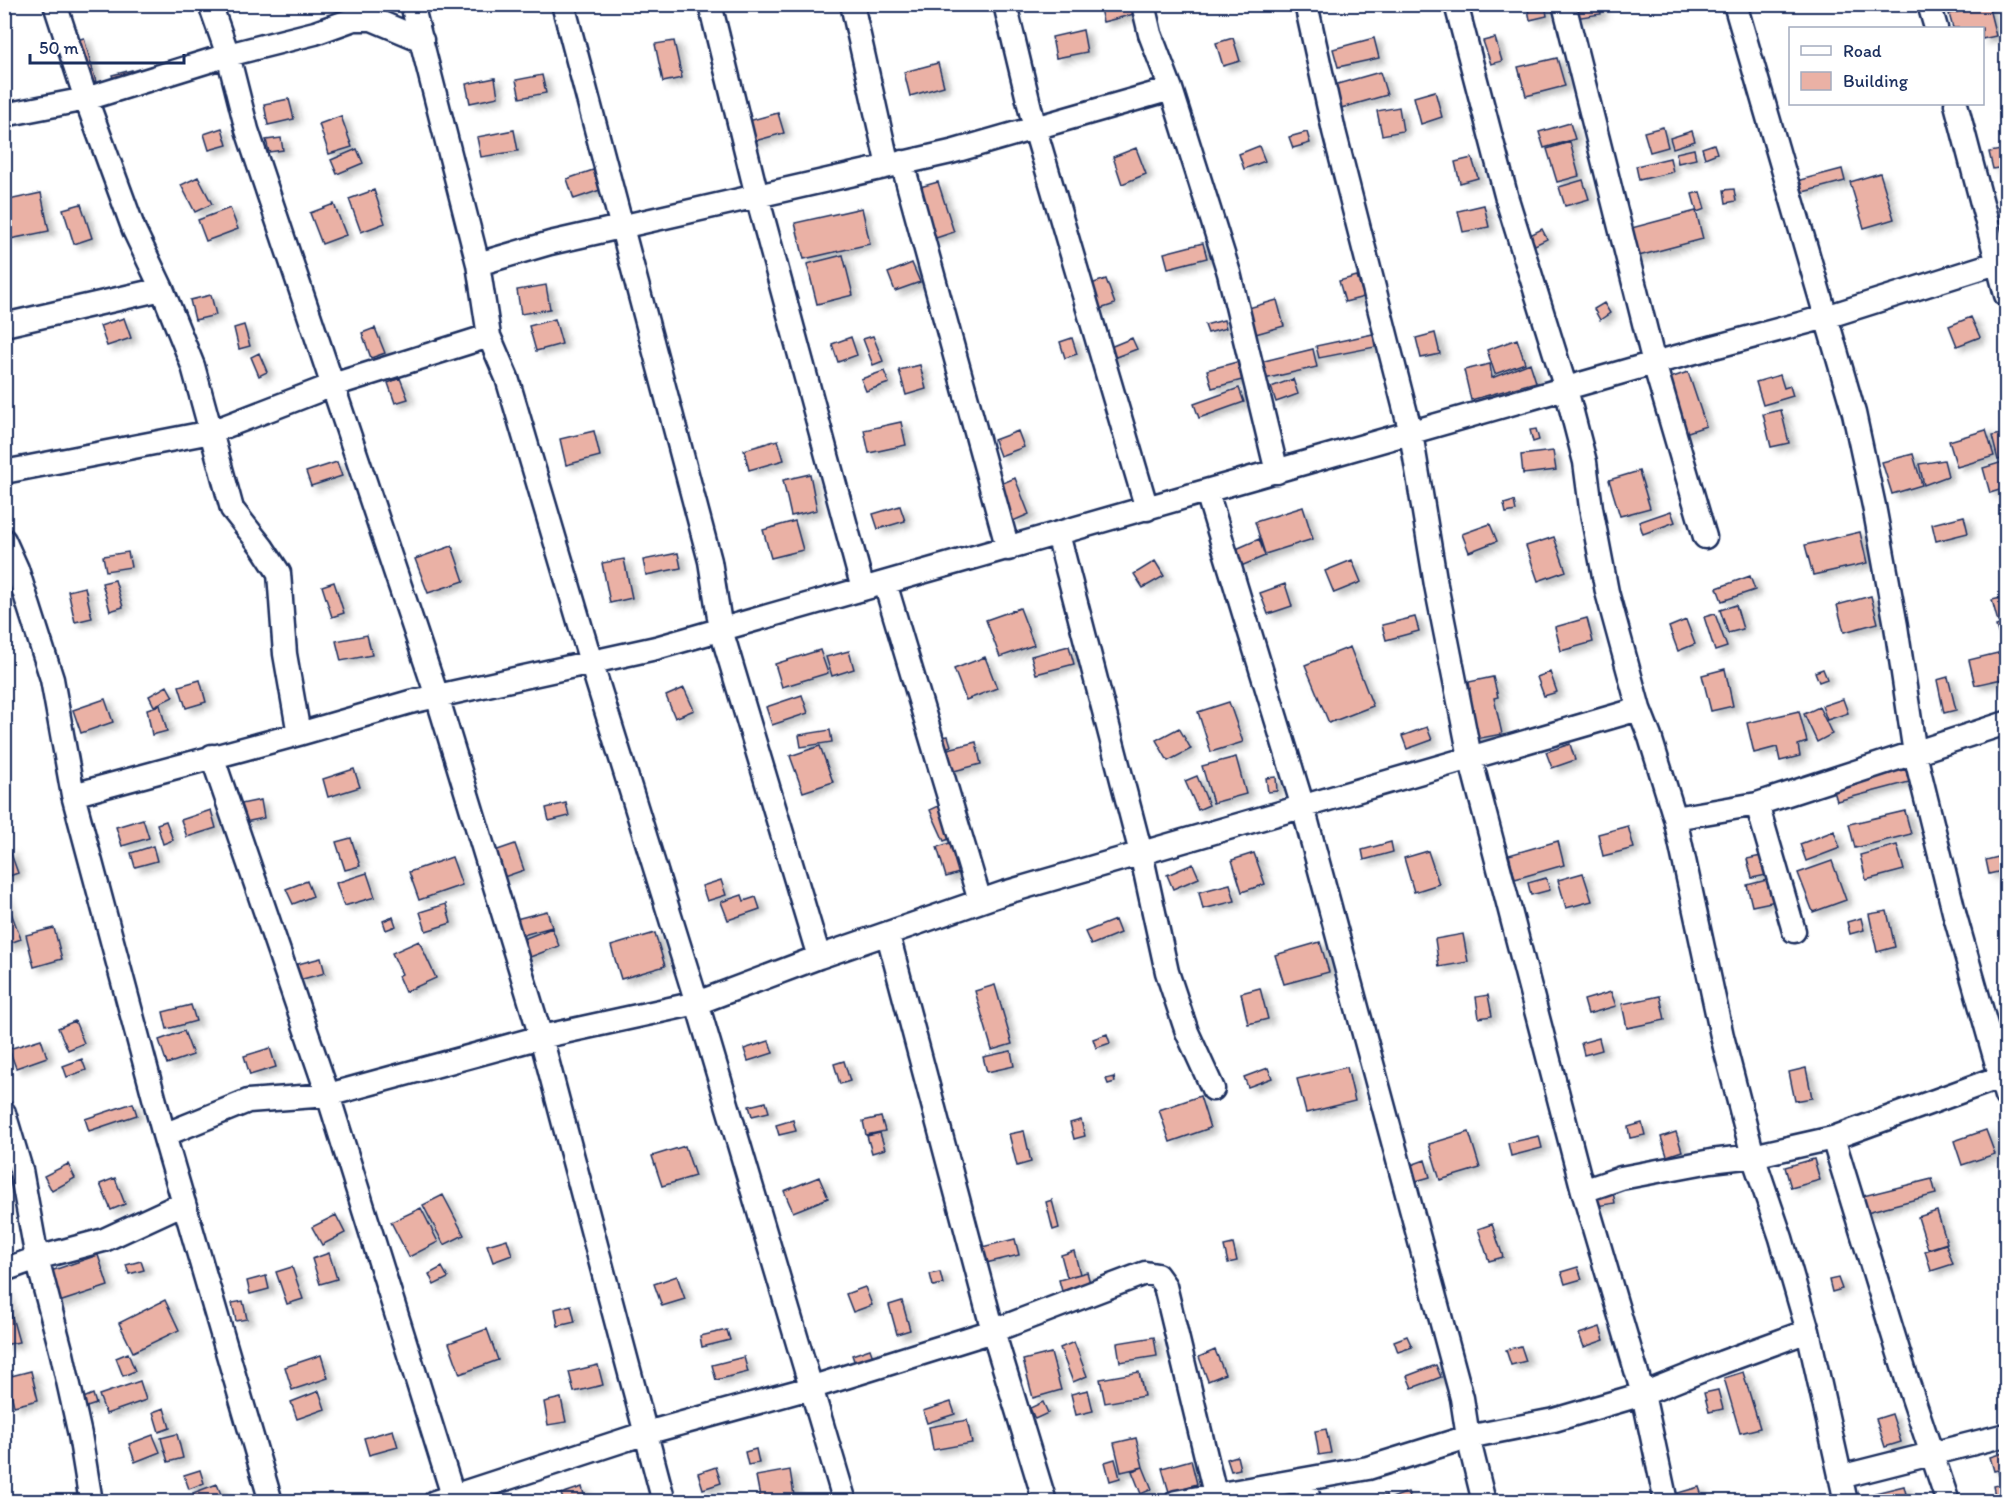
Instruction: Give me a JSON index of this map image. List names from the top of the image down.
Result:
{
  "legend": ["Road", "Building"],
  "scale_bar": "50 m"
}
